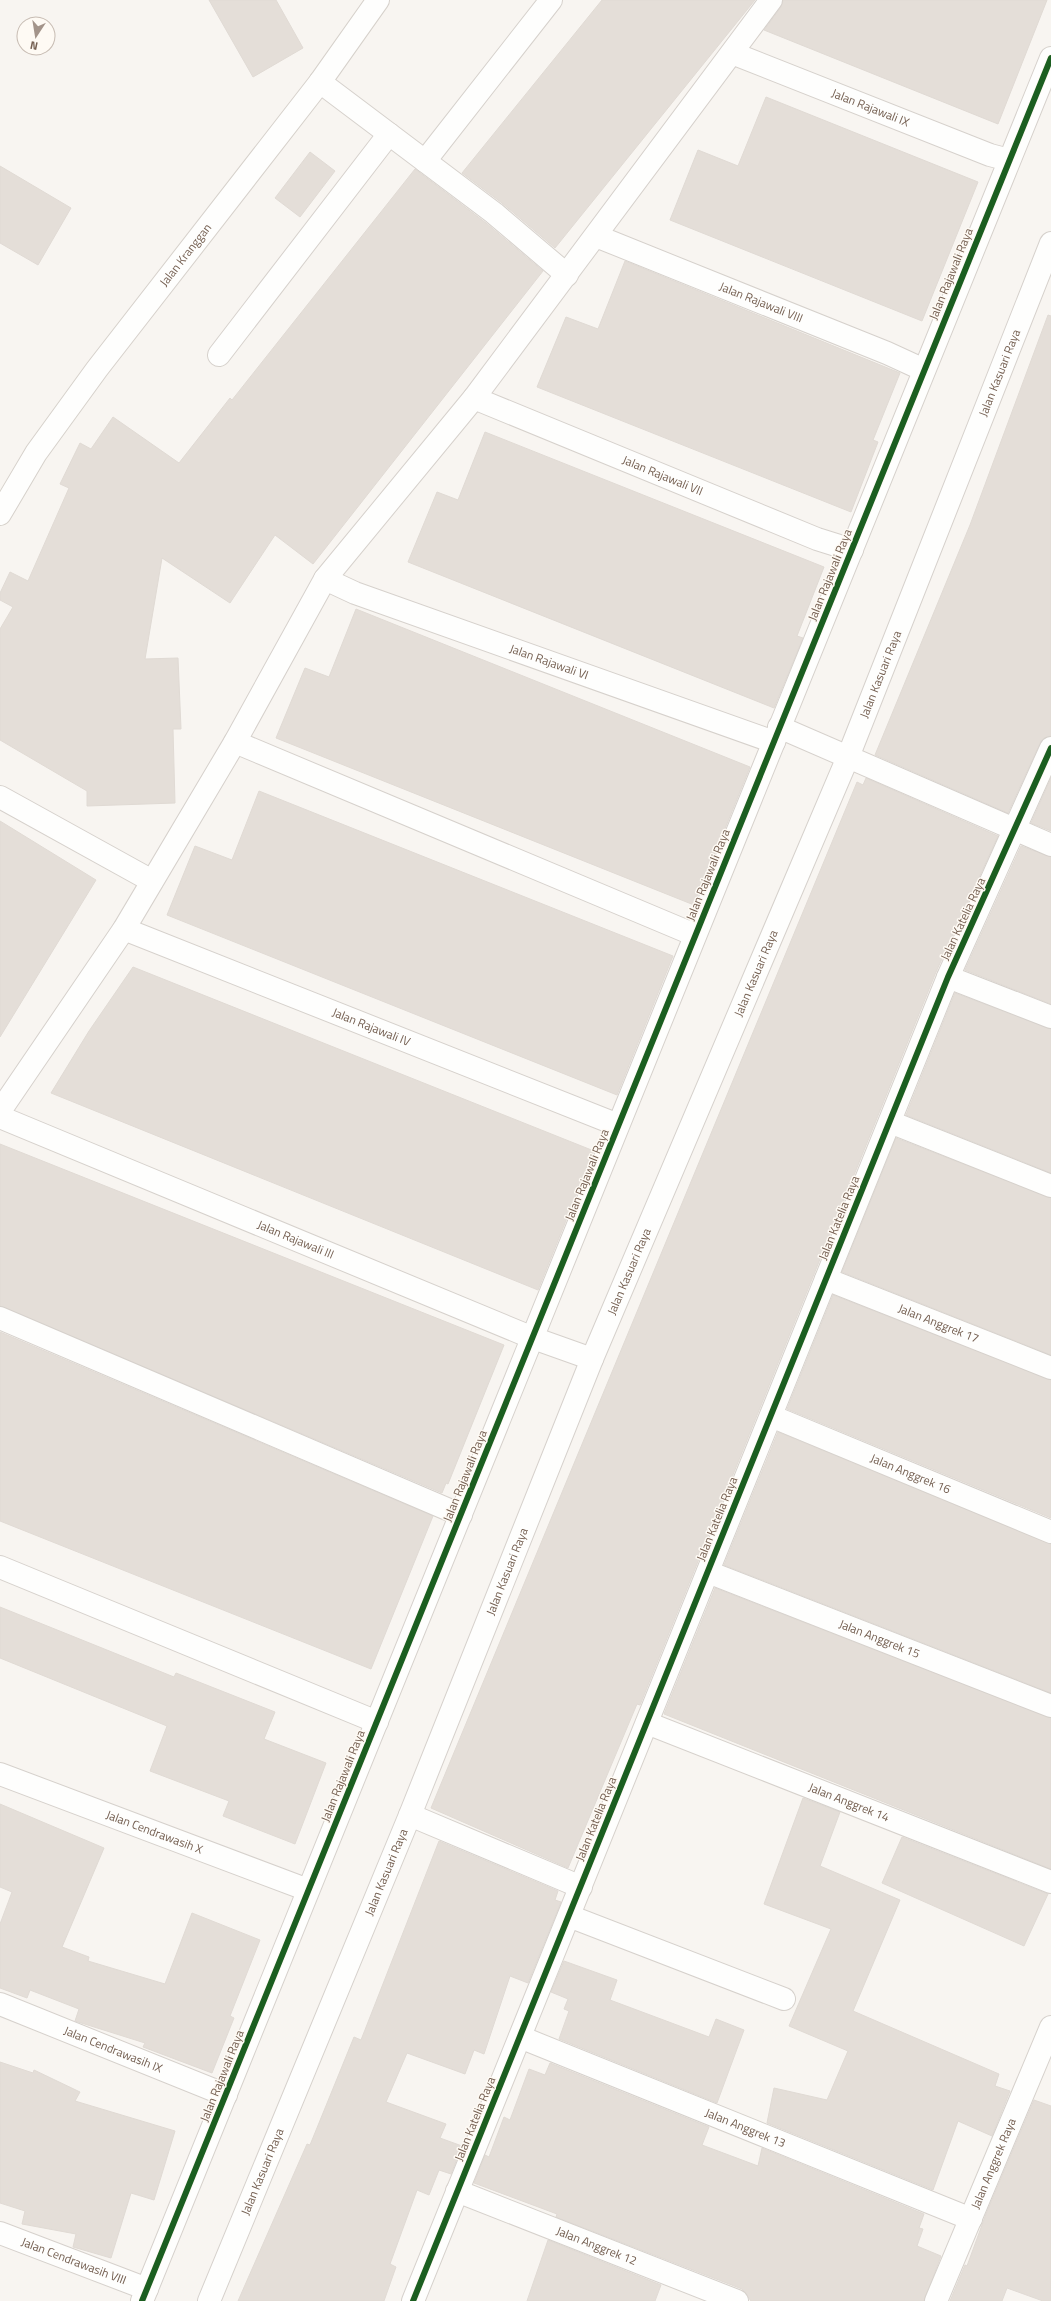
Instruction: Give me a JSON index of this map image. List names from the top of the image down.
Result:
{
  "streets": {
    "street": [
      "Jalan Rajawali IX",
      "Jalan Kranggan",
      "Jalan Rajawali Raya",
      "Jalan Rajawali VIII",
      "Jalan Kasuari Raya",
      "Jalan Rajawali VII",
      "Jalan Rajawali VI",
      "Jalan Katelia Raya",
      "Jalan Rajawali IV",
      "Jalan Rajawali III",
      "Jalan Anggrek 17",
      "Jalan Anggrek 16",
      "Jalan Anggrek 15",
      "Jalan Anggrek 14",
      "Jalan Cendrawasih X",
      "Jalan Cendrawasih IX",
      "Jalan Anggrek 13",
      "Jalan Anggrek Raya",
      "Jalan Anggrek 12",
      "Jalan Cendrawasih VIII"
    ]
  },
  "crossings": [
    ["Jalan Rajawali IX", "Jalan Rajawali Raya"],
    ["Jalan Rajawali Raya", "Jalan Rajawali VIII"],
    ["Jalan Rajawali Raya", "Jalan Rajawali VII"],
    ["Jalan Rajawali Raya", "Jalan Rajawali VI"],
    ["Jalan Rajawali Raya", "Jalan Rajawali IV"],
    ["Jalan Rajawali Raya", "Jalan Rajawali III"],
    ["Jalan Rajawali Raya", "Jalan Cendrawasih X"],
    ["Jalan Rajawali Raya", "Jalan Cendrawasih IX"],
    ["Jalan Rajawali Raya", "Jalan Cendrawasih VIII"],
    ["Jalan Kasuari Raya", "Jalan Rajawali VI"],
    ["Jalan Kasuari Raya", "Jalan Rajawali III"],
    ["Jalan Rajawali VI", "Jalan Katelia Raya"],
    ["Jalan Katelia Raya", "Jalan Anggrek 17"],
    ["Jalan Katelia Raya", "Jalan Anggrek 16"],
    ["Jalan Katelia Raya", "Jalan Anggrek 15"],
    ["Jalan Katelia Raya", "Jalan Anggrek 14"],
    ["Jalan Katelia Raya", "Jalan Anggrek 13"],
    ["Jalan Katelia Raya", "Jalan Anggrek 12"],
    ["Jalan Anggrek 13", "Jalan Anggrek Raya"]
  ],
  "north": "bottom"
}
